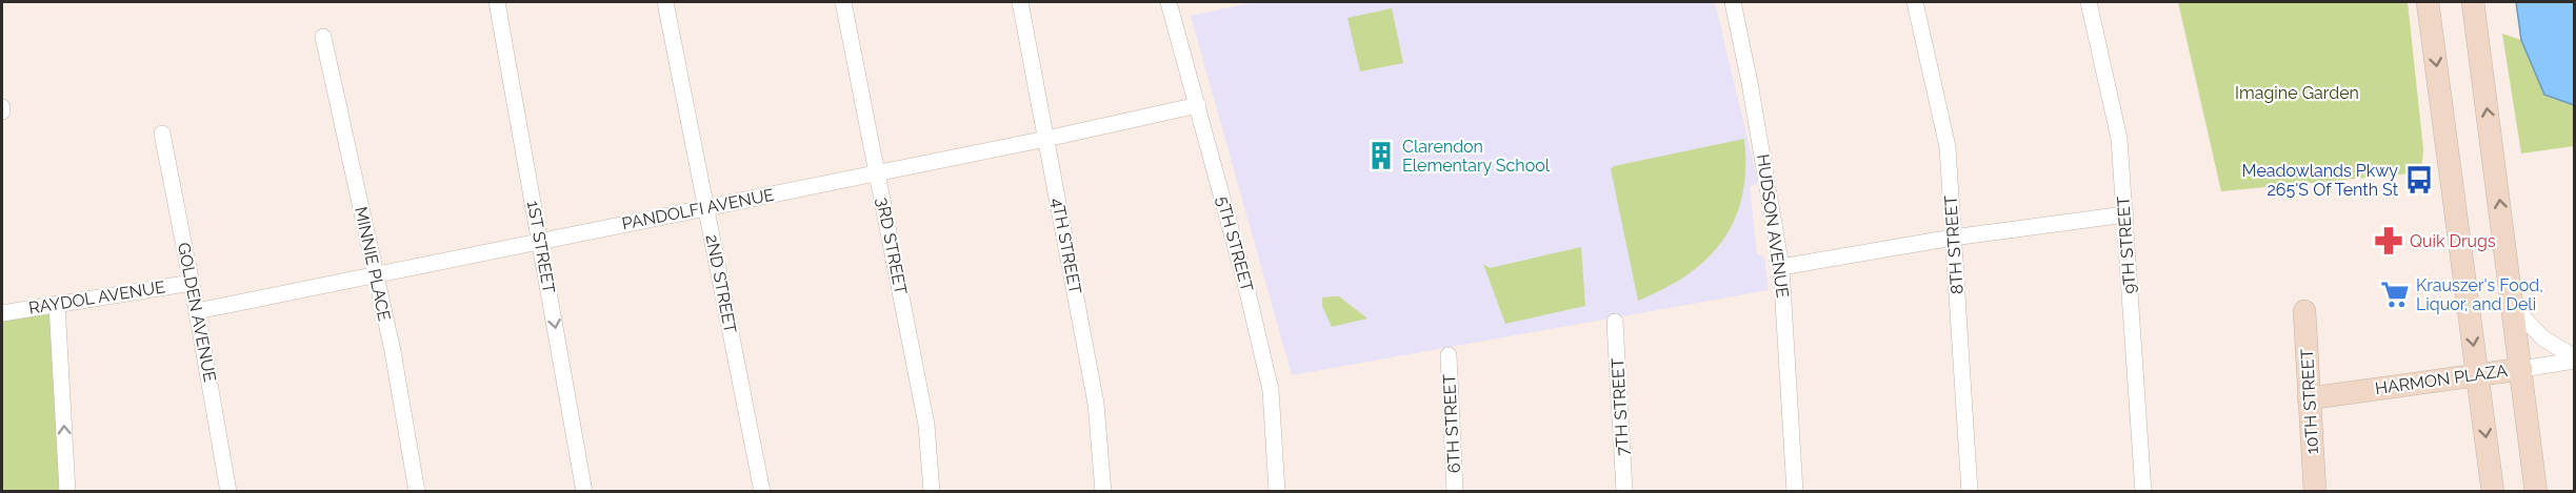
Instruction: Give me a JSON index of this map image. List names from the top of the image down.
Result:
{
  "streets": {
    "main road": ["HARMON PLAZA", "10TH STREET"],
    "street": [
      "PANDOLFI AVENUE",
      "HUDSON AVENUE",
      "5TH STREET",
      "8TH STREET",
      "9TH STREET",
      "3RD STREET",
      "4TH STREET",
      "1ST STREET",
      "MINNIE PLACE",
      "2ND STREET",
      "RAYDOL AVENUE",
      "GOLDEN AVENUE",
      "7TH STREET",
      "6TH STREET"
    ]
  },
  "crossings": [
    ["PANDOLFI AVENUE", "5TH STREET"],
    ["PANDOLFI AVENUE", "3RD STREET"],
    ["PANDOLFI AVENUE", "4TH STREET"],
    ["PANDOLFI AVENUE", "1ST STREET"],
    ["PANDOLFI AVENUE", "MINNIE PLACE"],
    ["PANDOLFI AVENUE", "2ND STREET"],
    ["PANDOLFI AVENUE", "GOLDEN AVENUE"],
    ["RAYDOL AVENUE", "GOLDEN AVENUE"],
    ["HARMON PLAZA", "10TH STREET"]
  ],
  "one_way": ["1ST STREET"],
  "parks": ["Imagine Garden"],
  "places": {
    "building": ["Clarendon Elementary School"],
    "bus stop": ["Meadowlands Pkwy 265'S Of Tenth St"],
    "pharmacy": ["Quik Drugs"],
    "supermarket": ["Krauszer's Food, Liquor, and Deli"]
  }
}
